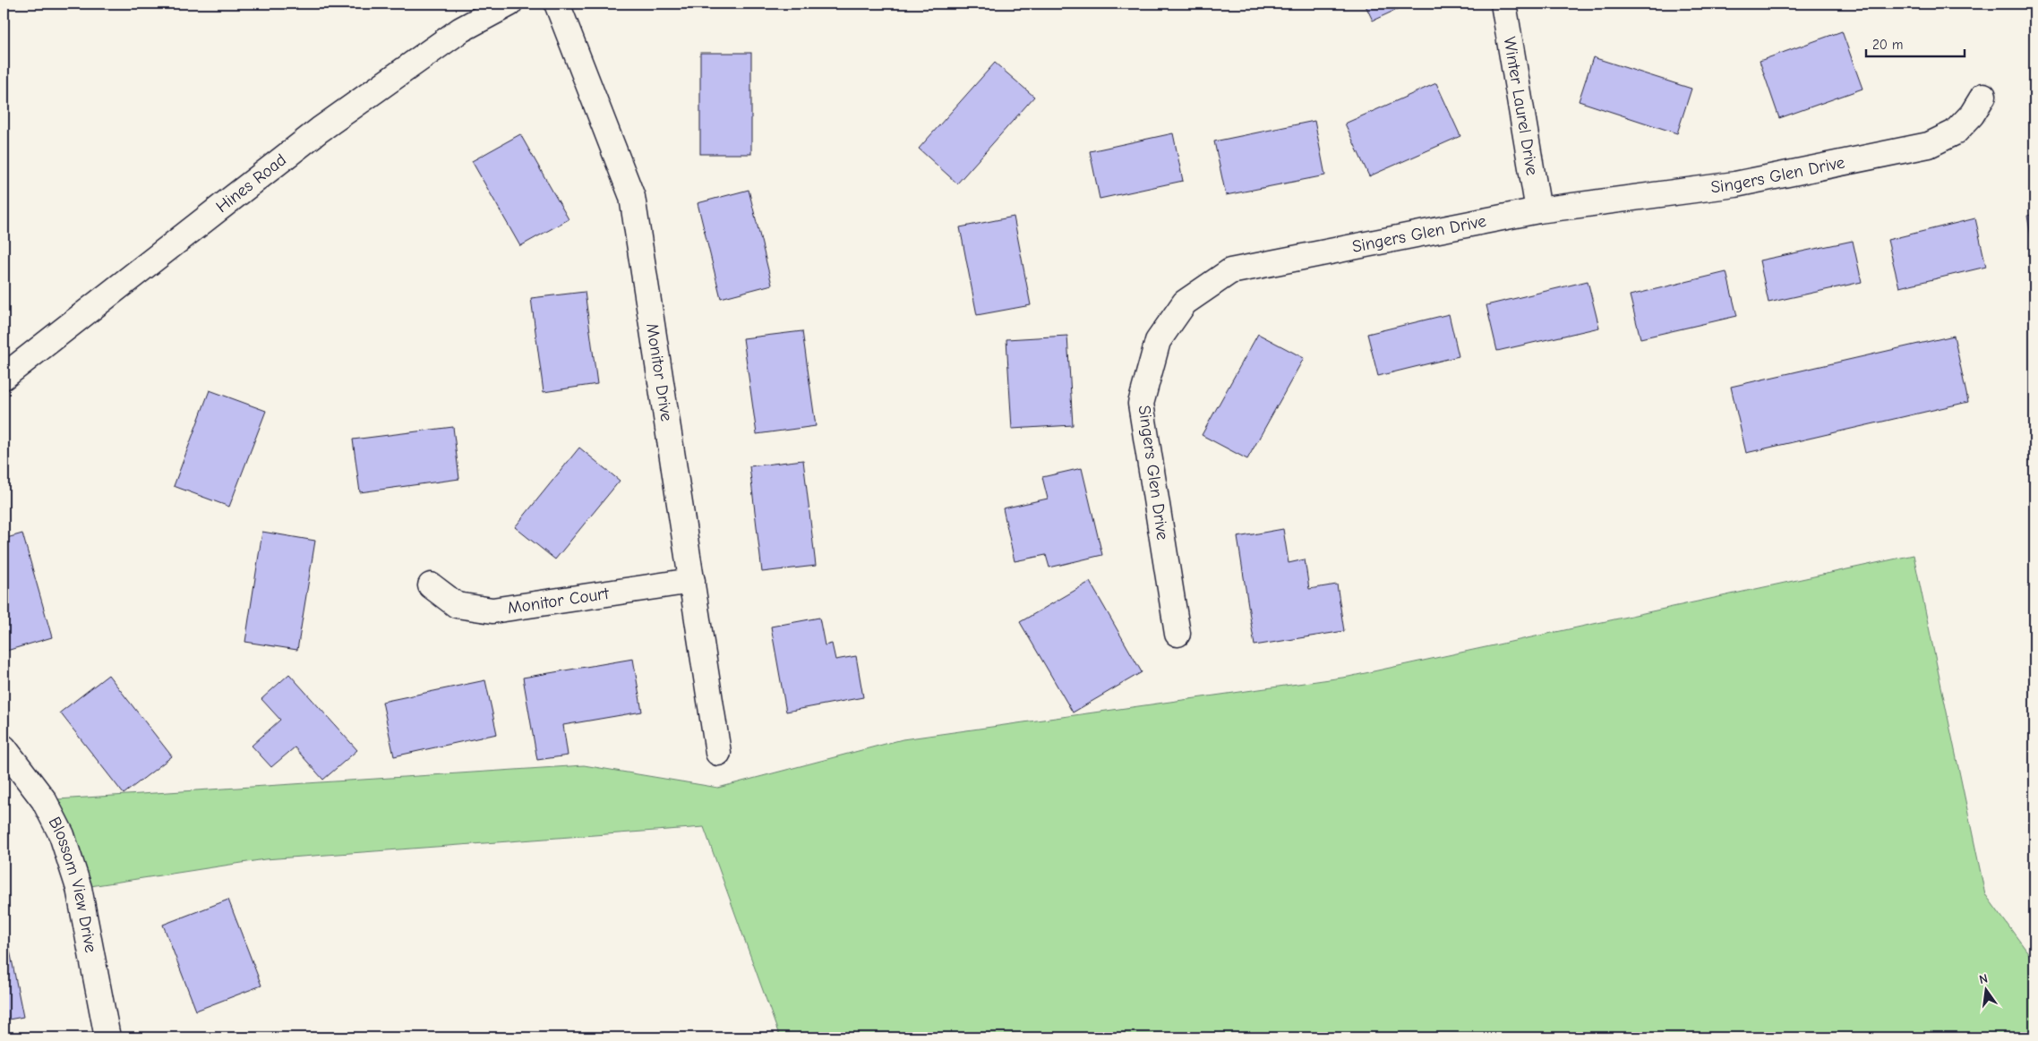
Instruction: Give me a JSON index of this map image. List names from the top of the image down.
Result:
{
  "streets": {
    "street": [
      "Winter Laurel Drive",
      "Singers Glen Drive",
      "Hines Road",
      "Monitor Drive",
      "Monitor Court",
      "Blossom View Drive"
    ]
  },
  "crossings": [
    ["Winter Laurel Drive", "Singers Glen Drive"],
    ["Monitor Drive", "Monitor Court"]
  ],
  "scale_bar": "20 m",
  "north": "top"
}
